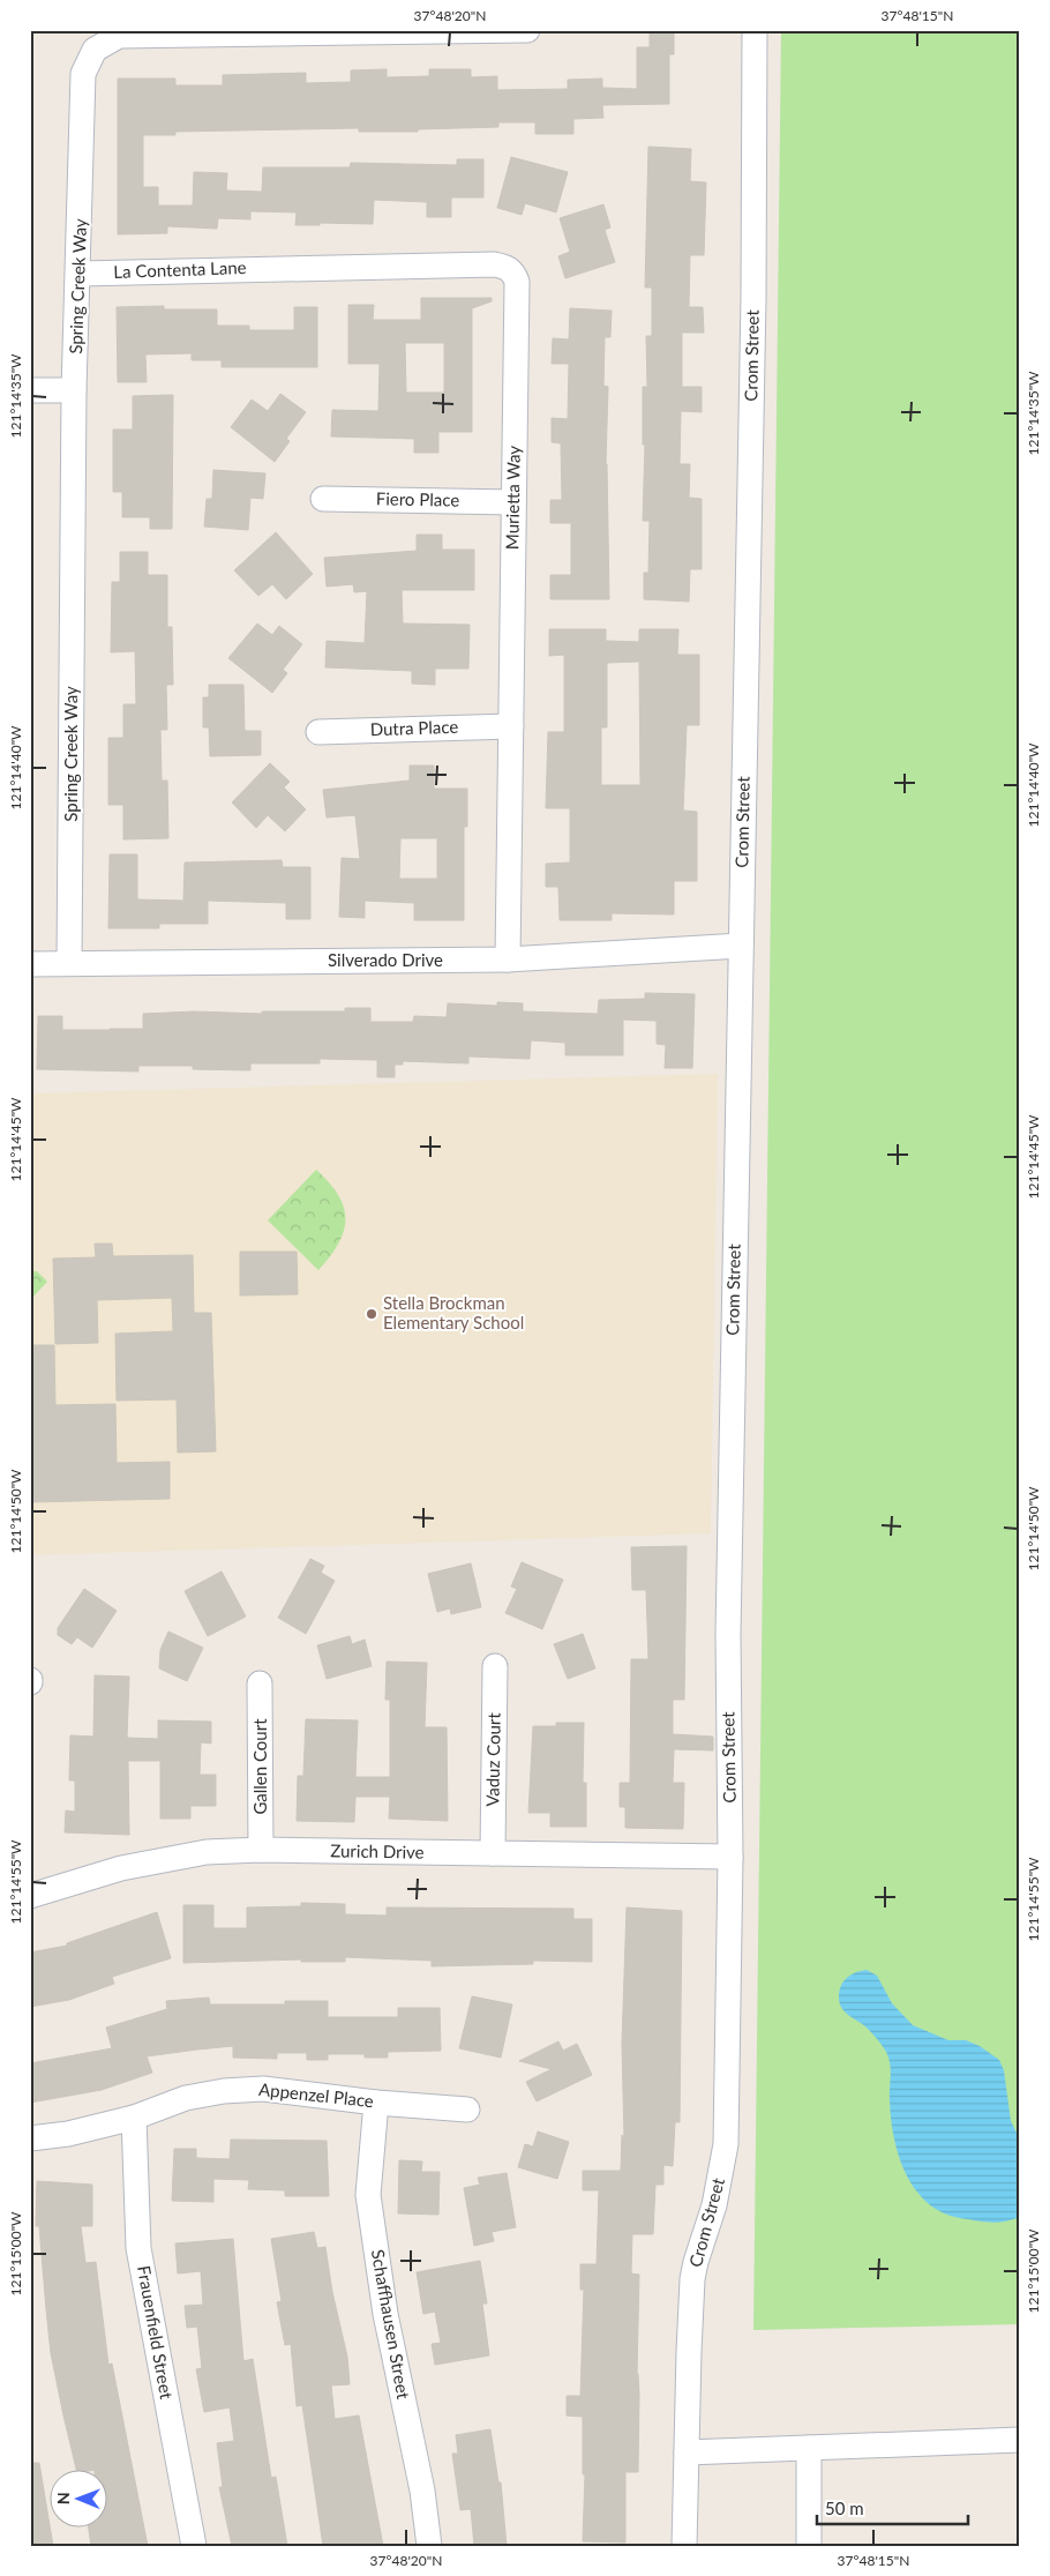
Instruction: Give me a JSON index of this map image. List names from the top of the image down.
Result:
{
  "streets": {
    "street": [
      "La Contenta Lane",
      "Spring Creek Way",
      "Crom Street",
      "Murietta Way",
      "Fiero Place",
      "Dutra Place",
      "Silverado Drive",
      "Vaduz Court",
      "Gallen Court",
      "Zurich Drive",
      "Appenzel Place",
      "Schaffhausen Street",
      "Frauenfield Street"
    ]
  },
  "crossings": [
    ["La Contenta Lane", "Spring Creek Way"],
    ["La Contenta Lane", "Murietta Way"],
    ["Spring Creek Way", "Silverado Drive"],
    ["Crom Street", "Silverado Drive"],
    ["Crom Street", "Zurich Drive"],
    ["Murietta Way", "Fiero Place"],
    ["Murietta Way", "Dutra Place"],
    ["Murietta Way", "Silverado Drive"],
    ["Vaduz Court", "Zurich Drive"],
    ["Gallen Court", "Zurich Drive"],
    ["Appenzel Place", "Schaffhausen Street"],
    ["Appenzel Place", "Frauenfield Street"]
  ],
  "places": ["Stella Brockman Elementary School"],
  "scale_bar": "50 m",
  "north": "left",
  "coordinates": [
    "37°48'20\"N",
    "37°48'15\"N",
    "121°14'35\"W",
    "121°14'40\"W",
    "121°14'45\"W",
    "121°14'50\"W",
    "121°14'55\"W",
    "121°15'00\"W"
  ]
}
